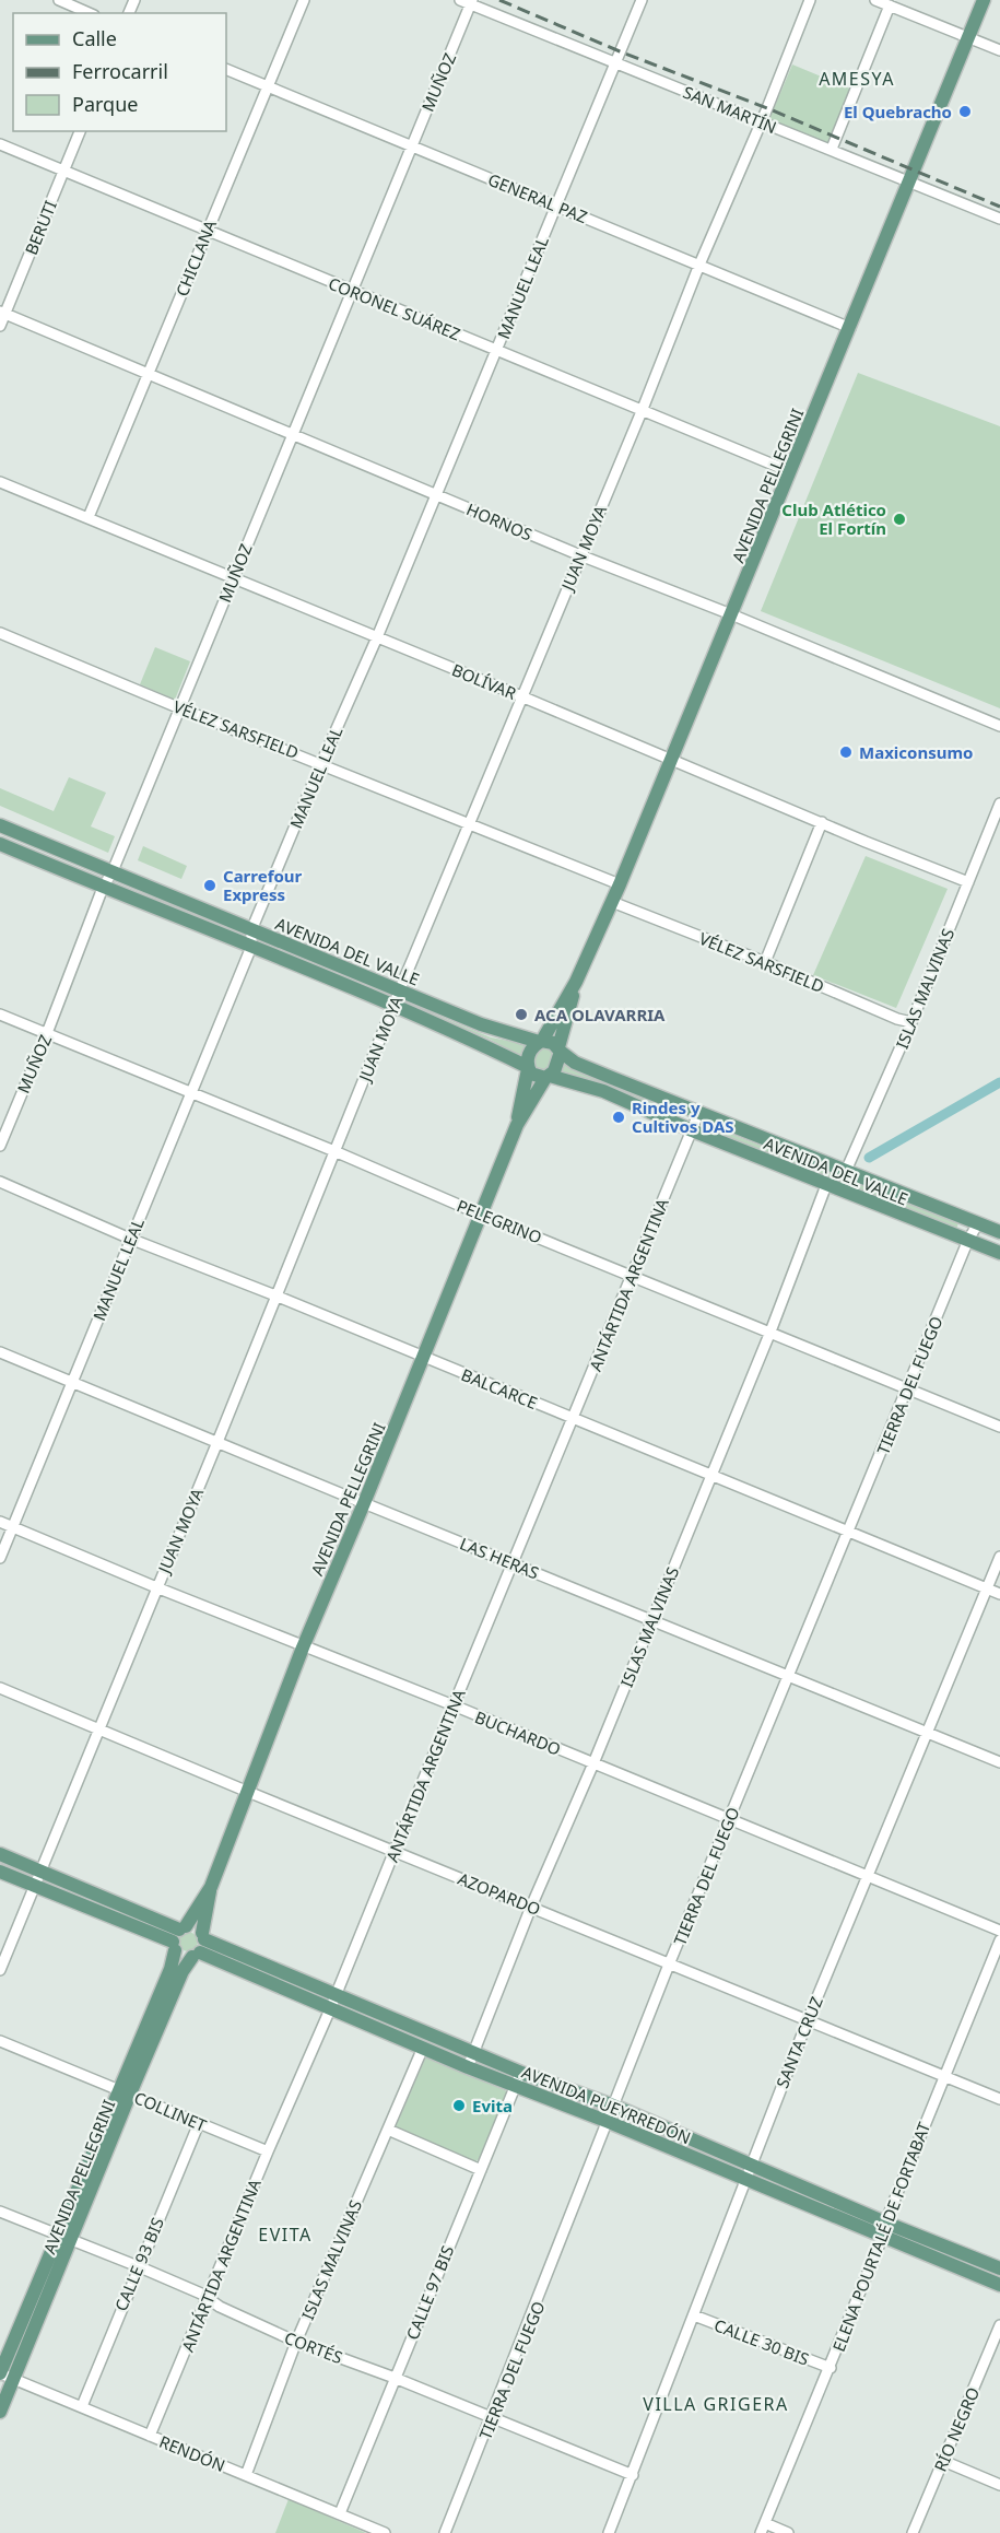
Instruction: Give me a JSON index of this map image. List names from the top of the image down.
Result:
{
  "streets": {
    "main road": ["AVENIDA PELLEGRINI", "AVENIDA DEL VALLE", "AVENIDA PUEYRREDÓN"],
    "street": [
      "MUÑOZ",
      "SAN MARTÍN",
      "GENERAL PAZ",
      "BERUTI",
      "CHICLANA",
      "MANUEL LEAL",
      "CORONEL SUÁREZ",
      "HORNOS",
      "JUAN MOYA",
      "BOLÍVAR",
      "VÉLEZ SARSFIELD",
      "ISLAS MALVINAS",
      "PELEGRINO",
      "ANTÁRTIDA ARGENTINA",
      "TIERRA DEL FUEGO",
      "BALCARCE",
      "LAS HERAS",
      "BUCHARDO",
      "AZOPARDO",
      "SANTA CRUZ",
      "COLLINET",
      "ELENA POURTALÉ DE FORTABAT",
      "CALLE 93 BIS",
      "CALLE 97 BIS",
      "CALLE 30 BIS",
      "CORTÉS",
      "RÍO NEGRO",
      "RENDÓN"
    ]
  },
  "crossings": [
    ["MUÑOZ", "SAN MARTÍN"],
    ["MUÑOZ", "GENERAL PAZ"],
    ["MUÑOZ", "CORONEL SUÁREZ"],
    ["MUÑOZ", "HORNOS"],
    ["MUÑOZ", "BOLÍVAR"],
    ["MUÑOZ", "VÉLEZ SARSFIELD"],
    ["MUÑOZ", "AVENIDA DEL VALLE"],
    ["MUÑOZ", "PELEGRINO"],
    ["SAN MARTÍN", "MANUEL LEAL"],
    ["SAN MARTÍN", "AVENIDA PELLEGRINI"],
    ["SAN MARTÍN", "JUAN MOYA"],
    ["GENERAL PAZ", "CHICLANA"],
    ["GENERAL PAZ", "MANUEL LEAL"],
    ["GENERAL PAZ", "AVENIDA PELLEGRINI"],
    ["GENERAL PAZ", "JUAN MOYA"],
    ["BERUTI", "CORONEL SUÁREZ"],
    ["BERUTI", "HORNOS"],
    ["CHICLANA", "CORONEL SUÁREZ"],
    ["CHICLANA", "HORNOS"],
    ["CHICLANA", "BOLÍVAR"],
    ["MANUEL LEAL", "CORONEL SUÁREZ"],
    ["MANUEL LEAL", "HORNOS"],
    ["MANUEL LEAL", "BOLÍVAR"],
    ["MANUEL LEAL", "VÉLEZ SARSFIELD"],
    ["MANUEL LEAL", "AVENIDA DEL VALLE"],
    ["MANUEL LEAL", "PELEGRINO"],
    ["MANUEL LEAL", "BALCARCE"],
    ["MANUEL LEAL", "LAS HERAS"],
    ["MANUEL LEAL", "BUCHARDO"],
    ["CORONEL SUÁREZ", "AVENIDA PELLEGRINI"],
    ["CORONEL SUÁREZ", "JUAN MOYA"],
    ["AVENIDA PELLEGRINI", "HORNOS"],
    ["AVENIDA PELLEGRINI", "BOLÍVAR"],
    ["AVENIDA PELLEGRINI", "VÉLEZ SARSFIELD"],
    ["AVENIDA PELLEGRINI", "AVENIDA DEL VALLE"],
    ["AVENIDA PELLEGRINI", "PELEGRINO"],
    ["AVENIDA PELLEGRINI", "BALCARCE"],
    ["AVENIDA PELLEGRINI", "LAS HERAS"],
    ["AVENIDA PELLEGRINI", "BUCHARDO"],
    ["AVENIDA PELLEGRINI", "AZOPARDO"],
    ["AVENIDA PELLEGRINI", "AVENIDA PUEYRREDÓN"],
    ["AVENIDA PELLEGRINI", "COLLINET"],
    ["AVENIDA PELLEGRINI", "CORTÉS"],
    ["AVENIDA PELLEGRINI", "RENDÓN"],
    ["HORNOS", "JUAN MOYA"],
    ["JUAN MOYA", "BOLÍVAR"],
    ["JUAN MOYA", "VÉLEZ SARSFIELD"],
    ["JUAN MOYA", "AVENIDA DEL VALLE"],
    ["JUAN MOYA", "PELEGRINO"],
    ["JUAN MOYA", "BALCARCE"],
    ["JUAN MOYA", "LAS HERAS"],
    ["JUAN MOYA", "BUCHARDO"],
    ["JUAN MOYA", "AZOPARDO"],
    ["BOLÍVAR", "ISLAS MALVINAS"],
    ["VÉLEZ SARSFIELD", "ISLAS MALVINAS"],
    ["AVENIDA DEL VALLE", "ISLAS MALVINAS"],
    ["AVENIDA DEL VALLE", "ANTÁRTIDA ARGENTINA"],
    ["AVENIDA DEL VALLE", "TIERRA DEL FUEGO"],
    ["ISLAS MALVINAS", "PELEGRINO"],
    ["ISLAS MALVINAS", "BALCARCE"],
    ["ISLAS MALVINAS", "LAS HERAS"],
    ["ISLAS MALVINAS", "BUCHARDO"],
    ["ISLAS MALVINAS", "AZOPARDO"],
    ["ISLAS MALVINAS", "AVENIDA PUEYRREDÓN"],
    ["ISLAS MALVINAS", "CORTÉS"],
    ["ISLAS MALVINAS", "RENDÓN"],
    ["PELEGRINO", "ANTÁRTIDA ARGENTINA"],
    ["PELEGRINO", "TIERRA DEL FUEGO"],
    ["ANTÁRTIDA ARGENTINA", "BALCARCE"],
    ["ANTÁRTIDA ARGENTINA", "LAS HERAS"],
    ["ANTÁRTIDA ARGENTINA", "BUCHARDO"],
    ["ANTÁRTIDA ARGENTINA", "AZOPARDO"],
    ["ANTÁRTIDA ARGENTINA", "AVENIDA PUEYRREDÓN"],
    ["ANTÁRTIDA ARGENTINA", "COLLINET"],
    ["ANTÁRTIDA ARGENTINA", "CORTÉS"],
    ["ANTÁRTIDA ARGENTINA", "RENDÓN"],
    ["TIERRA DEL FUEGO", "BALCARCE"],
    ["TIERRA DEL FUEGO", "LAS HERAS"],
    ["TIERRA DEL FUEGO", "BUCHARDO"],
    ["TIERRA DEL FUEGO", "AZOPARDO"],
    ["TIERRA DEL FUEGO", "AVENIDA PUEYRREDÓN"],
    ["TIERRA DEL FUEGO", "CORTÉS"],
    ["BALCARCE", "SANTA CRUZ"],
    ["LAS HERAS", "SANTA CRUZ"],
    ["BUCHARDO", "SANTA CRUZ"],
    ["AZOPARDO", "SANTA CRUZ"],
    ["AZOPARDO", "ELENA POURTALÉ DE FORTABAT"],
    ["SANTA CRUZ", "AVENIDA PUEYRREDÓN"],
    ["SANTA CRUZ", "CALLE 30 BIS"],
    ["SANTA CRUZ", "CORTÉS"],
    ["AVENIDA PUEYRREDÓN", "ELENA POURTALÉ DE FORTABAT"],
    ["AVENIDA PUEYRREDÓN", "CALLE 97 BIS"],
    ["COLLINET", "CALLE 93 BIS"],
    ["ELENA POURTALÉ DE FORTABAT", "CALLE 30 BIS"],
    ["CALLE 93 BIS", "CORTÉS"],
    ["CALLE 93 BIS", "RENDÓN"],
    ["CALLE 97 BIS", "CORTÉS"],
    ["CALLE 97 BIS", "RENDÓN"]
  ],
  "districts": ["AMESYA", "EVITA", "VILLA GRIGERA"],
  "places": [
    "El Quebracho",
    "Club Atlético El Fortín",
    "Maxiconsumo",
    "Carrefour Express",
    "ACA OLAVARRIA",
    "Rindes y Cultivos DAS",
    "Evita"
  ],
  "legend": ["Calle", "Ferrocarril", "Parque"]
}
